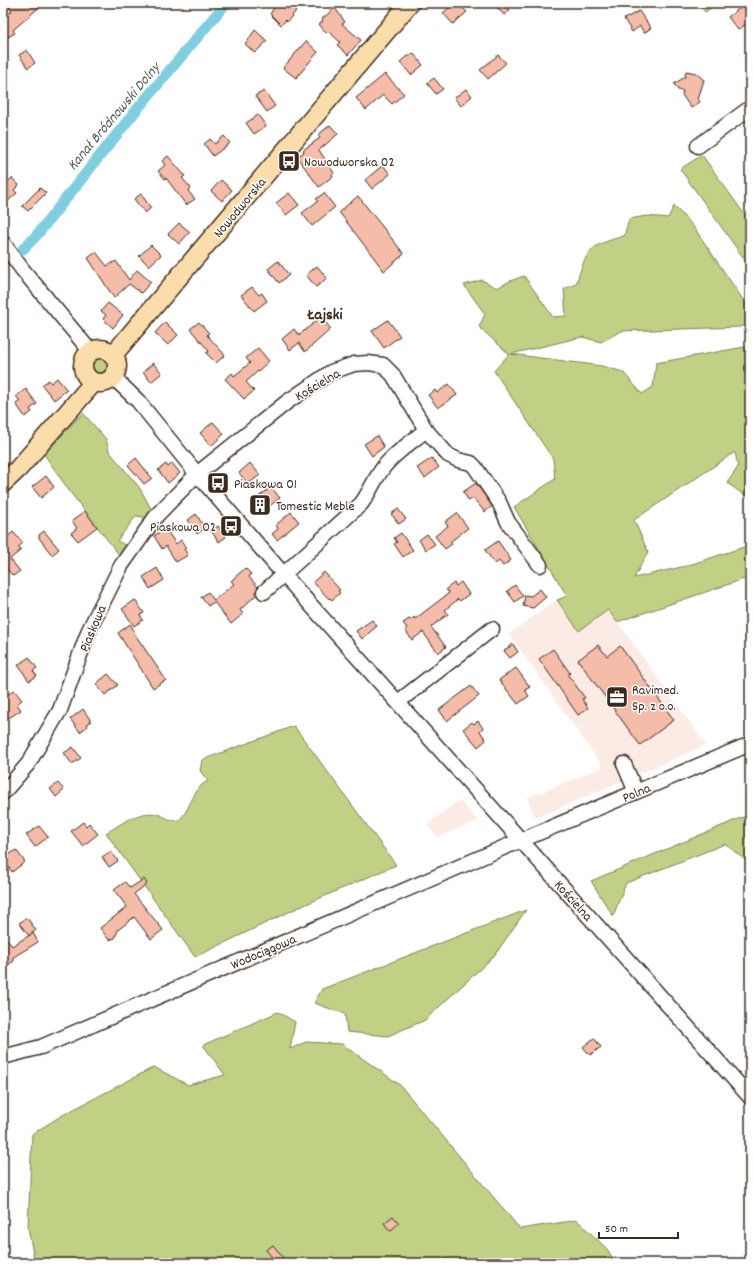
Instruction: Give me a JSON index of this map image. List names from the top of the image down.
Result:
{
  "streets": {
    "main road": ["Nowodworska"],
    "street": [
      "Kościelna",
      "Piaskowa",
      "Polna",
      "Wodociągowa"
    ]
  },
  "crossings": [
    ["Nowodworska", "Kościelna"],
    ["Kościelna", "Piaskowa"],
    ["Kościelna", "Polna"],
    ["Kościelna", "Wodociągowa"],
    ["Polna", "Wodociągowa"]
  ],
  "districts": ["Łajski"],
  "water": ["Kanał Bródnowski Dolny"],
  "places": {
    "bus stop": ["Nowodworska 02", "Piaskowa 01", "Piaskowa 02"],
    "building": ["Tomestic Meble"],
    "office": ["Ravimed. Sp. z o.o."]
  },
  "scale_bar": "50 m"
}
